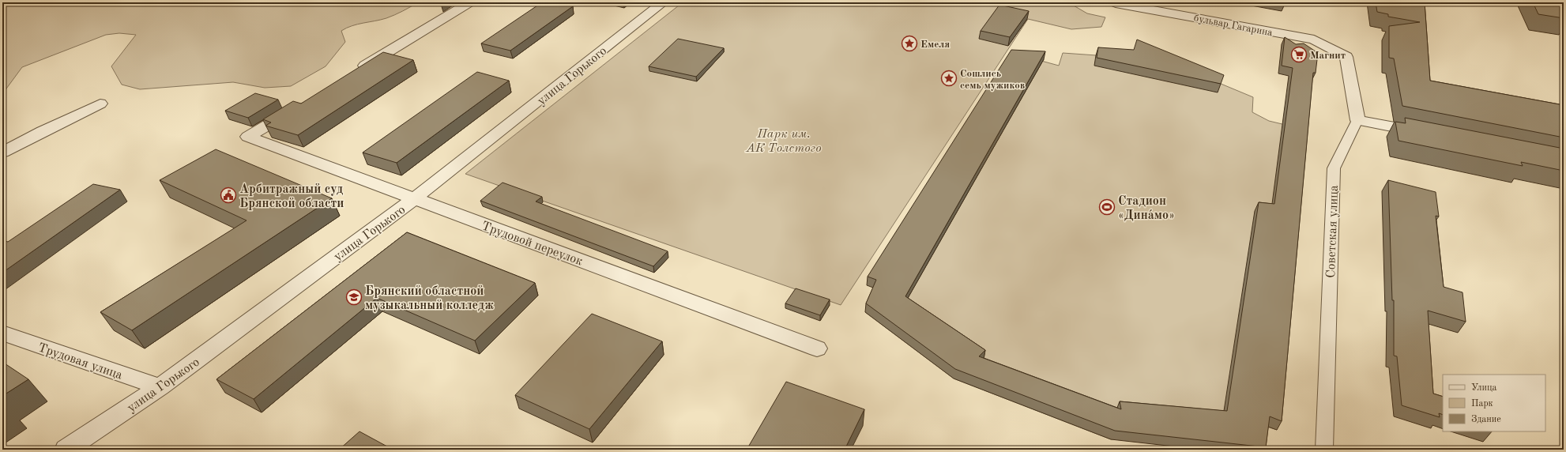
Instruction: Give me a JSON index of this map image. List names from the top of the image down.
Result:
{
  "streets": {
    "street": [
      "бульвар Гагарина",
      "улица Горького",
      "Советская улица",
      "Трудовой переулок",
      "Трудовая улица"
    ]
  },
  "crossings": [
    ["бульвар Гагарина", "Советская улица"],
    ["улица Горького", "Трудовой переулок"],
    ["улица Горького", "Трудовая улица"]
  ],
  "parks": ["Парк им. АК Толстого"],
  "places": {
    "place": ["Емеля", "Сошлись семь мужиков"],
    "supermarket": ["Магнит"],
    "public building": ["Арбитражный суд Брянской области"],
    "sports": ["Стадион «Дина́мо»"],
    "school or university": ["Брянский областной музыкальный колледж"]
  },
  "legend": ["Улица", "Парк", "Здание"]
}
